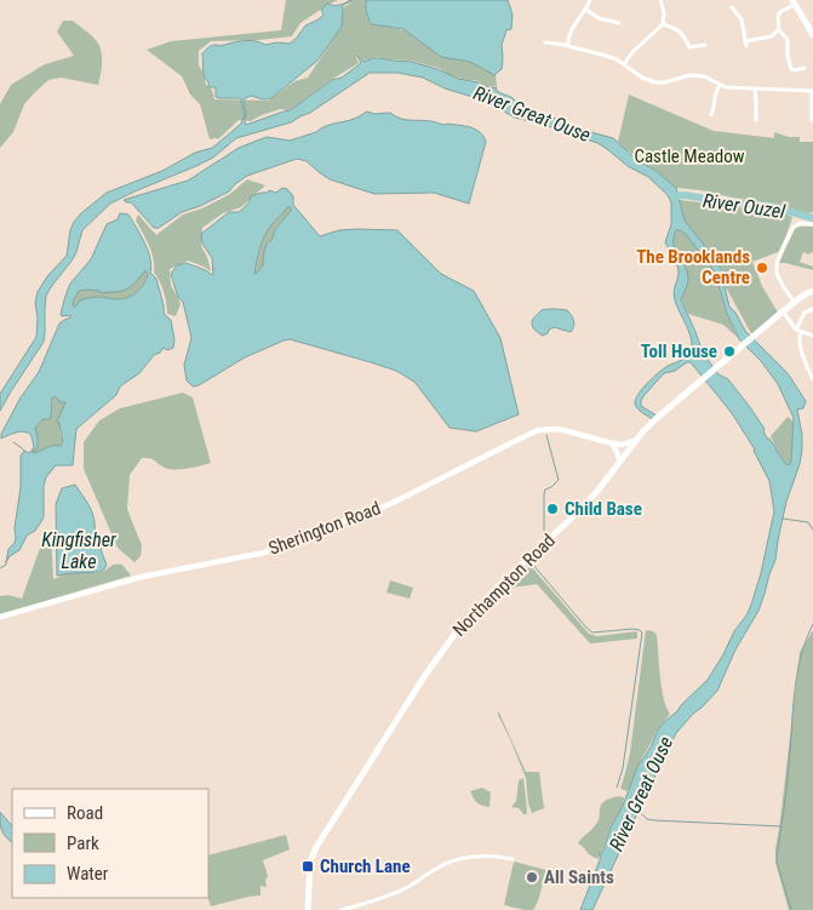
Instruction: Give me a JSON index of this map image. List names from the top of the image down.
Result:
{
  "streets": {
    "main road": ["Northampton Road"],
    "street": ["Sherington Road"]
  },
  "crossings": [
    ["Sherington Road", "Northampton Road"]
  ],
  "water": ["River Great Ouse", "River Ouzel", "Kingfisher Lake"],
  "parks": ["Castle Meadow"],
  "places": {
    "other": [
      "The Brooklands Centre",
      "Toll House",
      "Child Base",
      "All Saints"
    ],
    "transit": ["Church Lane"]
  },
  "legend": ["Road", "Park", "Water"]
}
